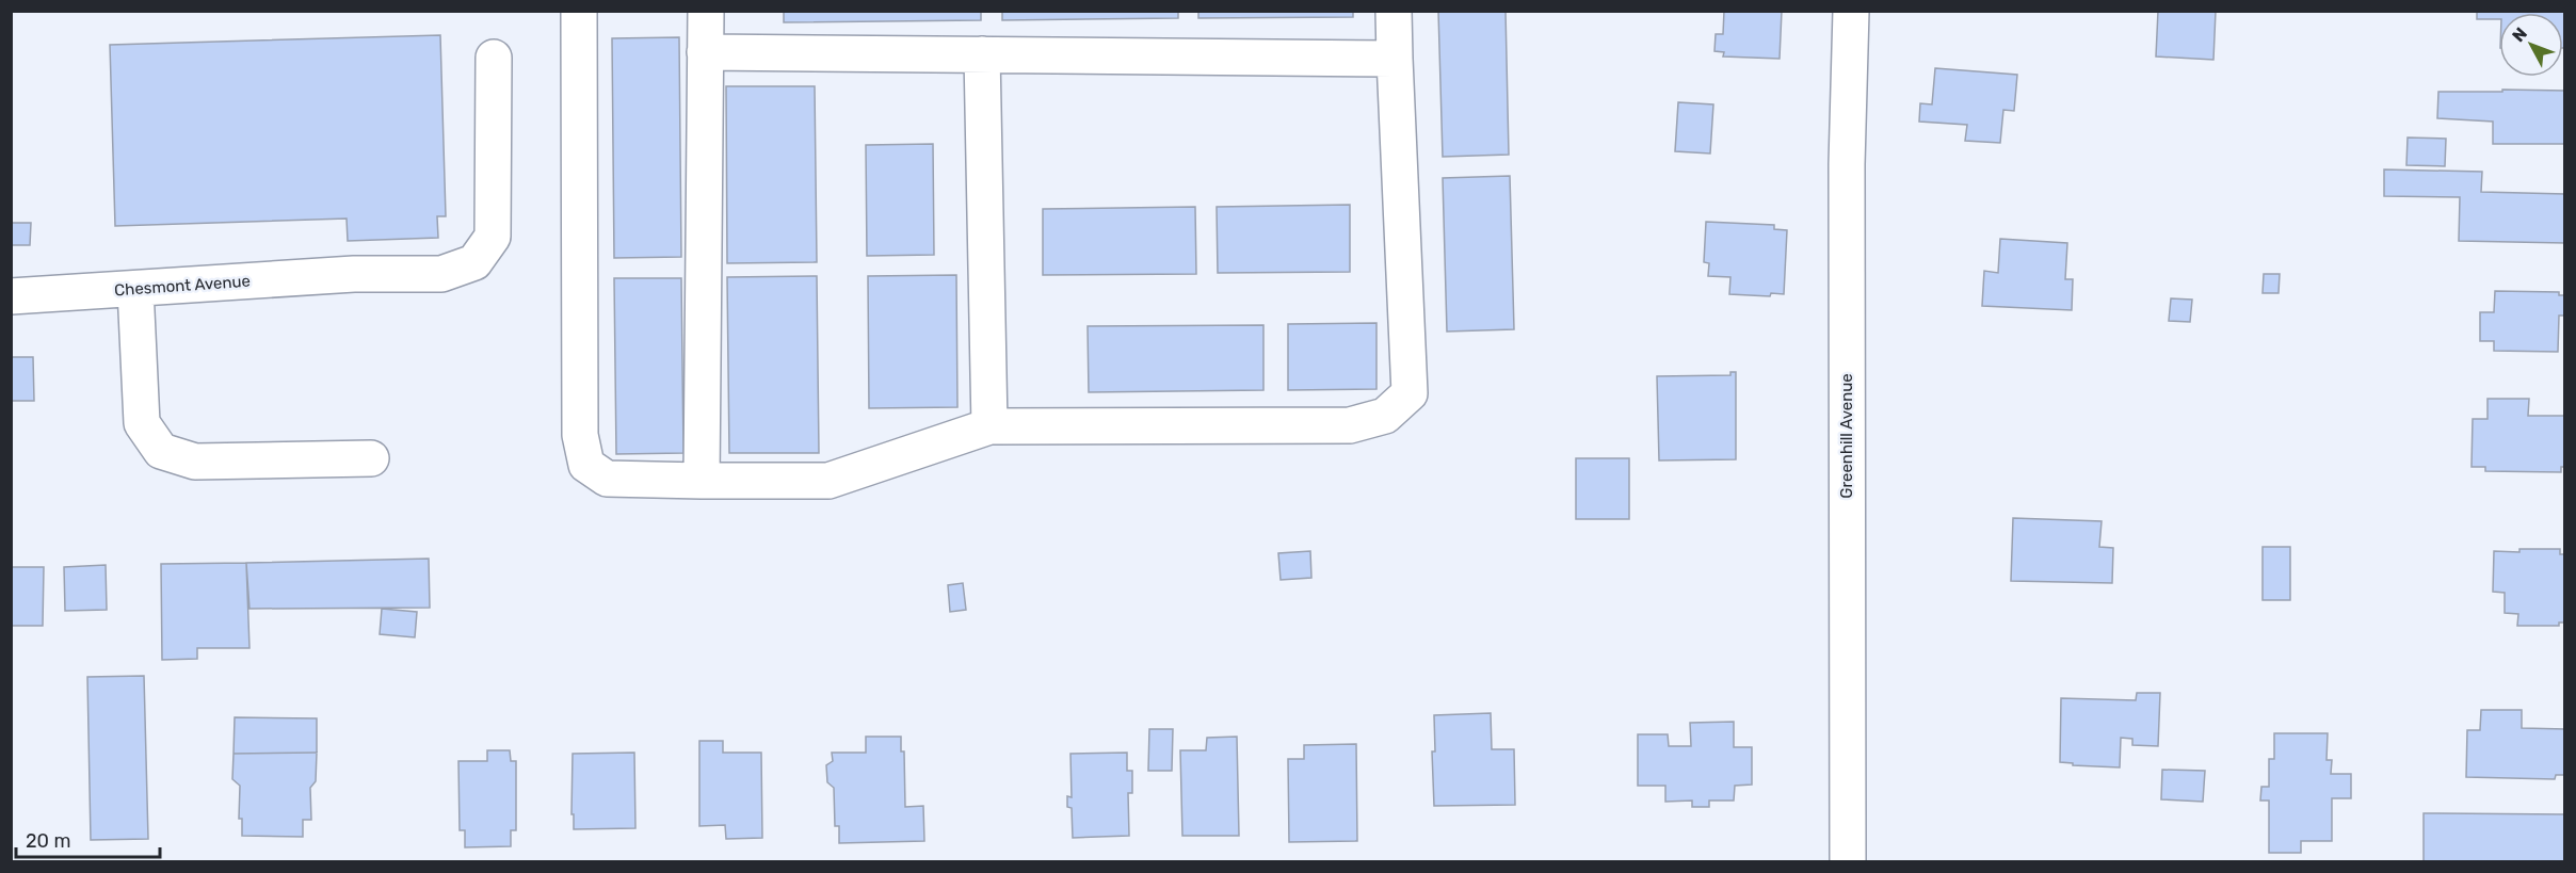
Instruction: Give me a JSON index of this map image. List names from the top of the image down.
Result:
{
  "streets": {
    "street": ["Chesmont Avenue", "Greenhill Avenue"]
  },
  "scale_bar": "20 m",
  "north": "top left"
}
